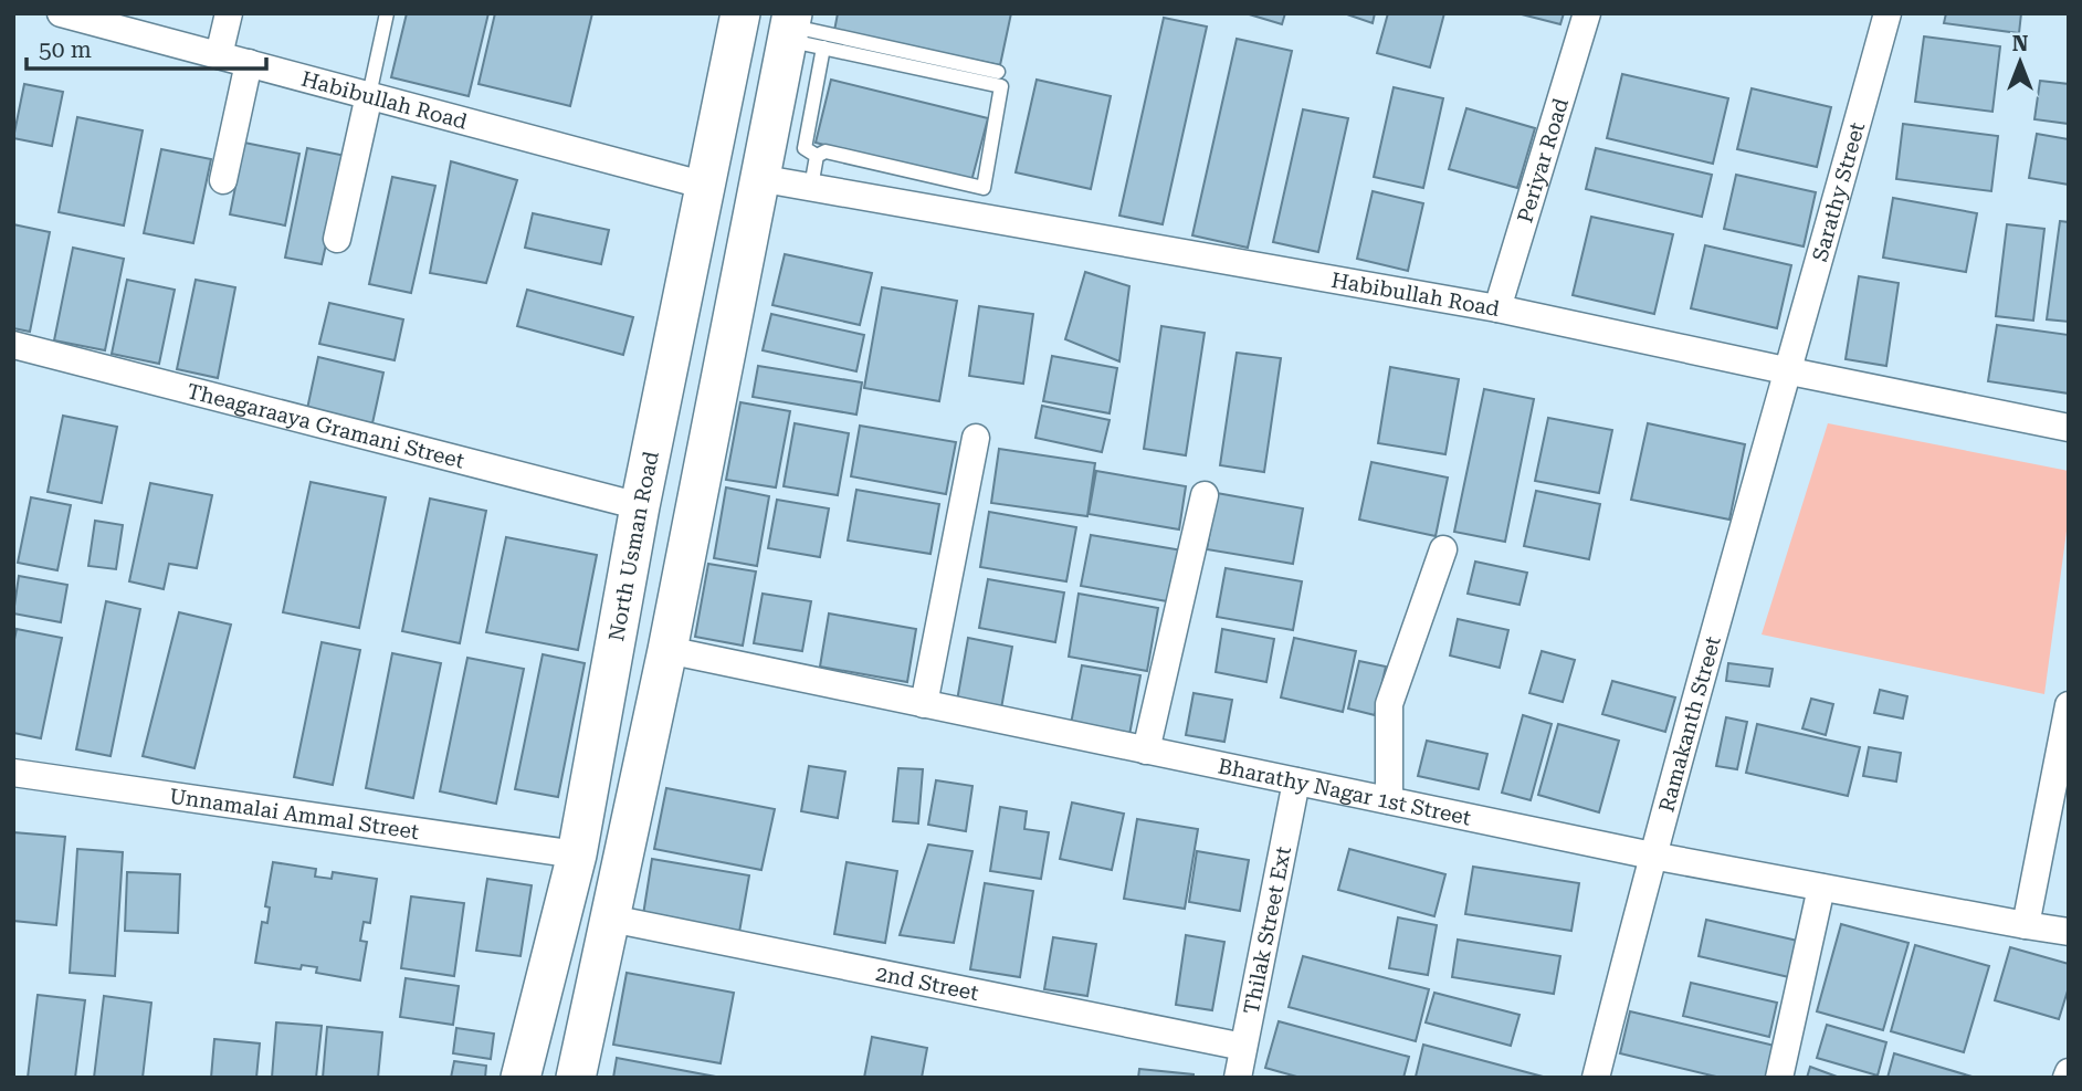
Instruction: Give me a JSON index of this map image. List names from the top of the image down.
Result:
{
  "streets": {
    "main road": ["North Usman Road"],
    "street": [
      "Habibullah Road",
      "Periyar Road",
      "Sarathy Street",
      "Theagaraaya Gramani Street",
      "Ramakanth Street",
      "Bharathy Nagar 1st Street",
      "Unnamalai Ammal Street",
      "Thilak Street Ext",
      "2nd Street"
    ]
  },
  "crossings": [
    ["Habibullah Road", "Periyar Road"],
    ["Habibullah Road", "Sarathy Street"],
    ["Habibullah Road", "North Usman Road"],
    ["Habibullah Road", "Ramakanth Street"],
    ["Sarathy Street", "Ramakanth Street"],
    ["Theagaraaya Gramani Street", "North Usman Road"],
    ["North Usman Road", "Unnamalai Ammal Street"],
    ["Ramakanth Street", "Bharathy Nagar 1st Street"],
    ["Bharathy Nagar 1st Street", "Thilak Street Ext"],
    ["Thilak Street Ext", "2nd Street"]
  ],
  "scale_bar": "50 m",
  "north": "top"
}
